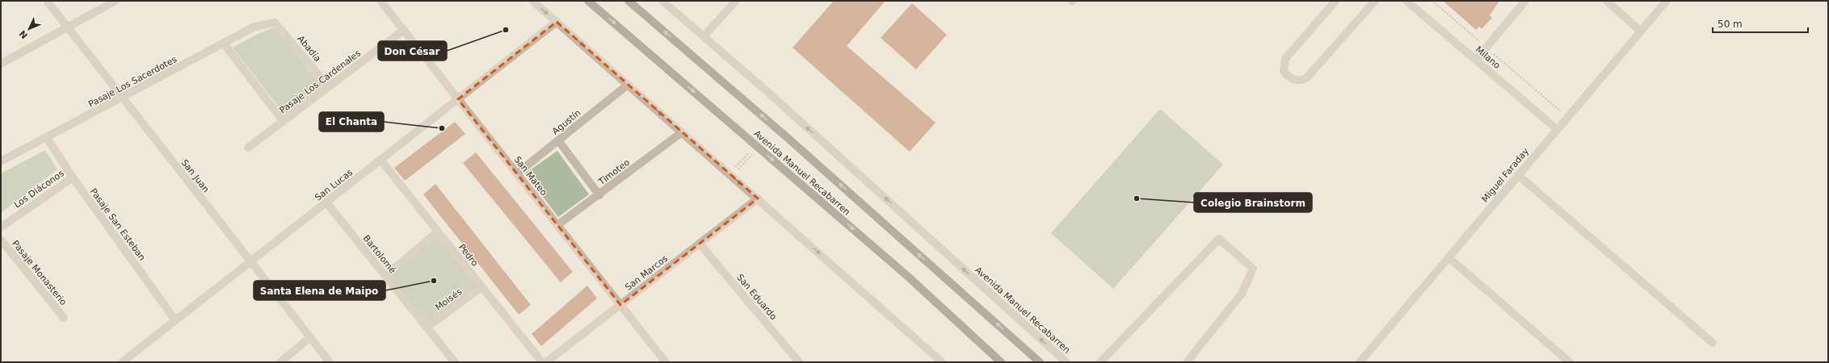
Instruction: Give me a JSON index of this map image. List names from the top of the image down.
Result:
{
  "streets": {
    "main road": ["Avenida Manuel Recabarren"],
    "street": [
      "Abadía",
      "Milano",
      "Pasaje Los Sacerdotes",
      "Pasaje Los Cardenales",
      "Agustín",
      "Timoteo",
      "Miguel Faraday",
      "San Juan",
      "San Mateo",
      "San Lucas",
      "Los Diáconos",
      "Pasaje San Esteban",
      "Bartolomé",
      "Pedro",
      "Pasaje Monasterio",
      "San Marcos",
      "San Eduardo",
      "Moisés"
    ]
  },
  "crossings": [
    ["Abadía", "Pasaje Los Sacerdotes"],
    ["Abadía", "Pasaje Los Cardenales"],
    ["Milano", "Miguel Faraday"],
    ["Pasaje Los Sacerdotes", "San Juan"],
    ["Pasaje Los Sacerdotes", "Pasaje San Esteban"],
    ["Pasaje Los Cardenales", "San Mateo"],
    ["Agustín", "San Mateo"],
    ["Timoteo", "San Mateo"],
    ["San Juan", "San Lucas"],
    ["San Mateo", "San Lucas"],
    ["San Mateo", "San Marcos"],
    ["San Lucas", "Pasaje San Esteban"],
    ["San Lucas", "Bartolomé"],
    ["San Lucas", "Pedro"],
    ["Los Diáconos", "Pasaje San Esteban"],
    ["Bartolomé", "Moisés"],
    ["Pedro", "Moisés"],
    ["San Marcos", "San Eduardo"]
  ],
  "places": [
    "Don César",
    "El Chanta",
    "Colegio Brainstorm",
    "Santa Elena de Maipo"
  ],
  "scale_bar": "50 m",
  "north": "bottom left"
}
